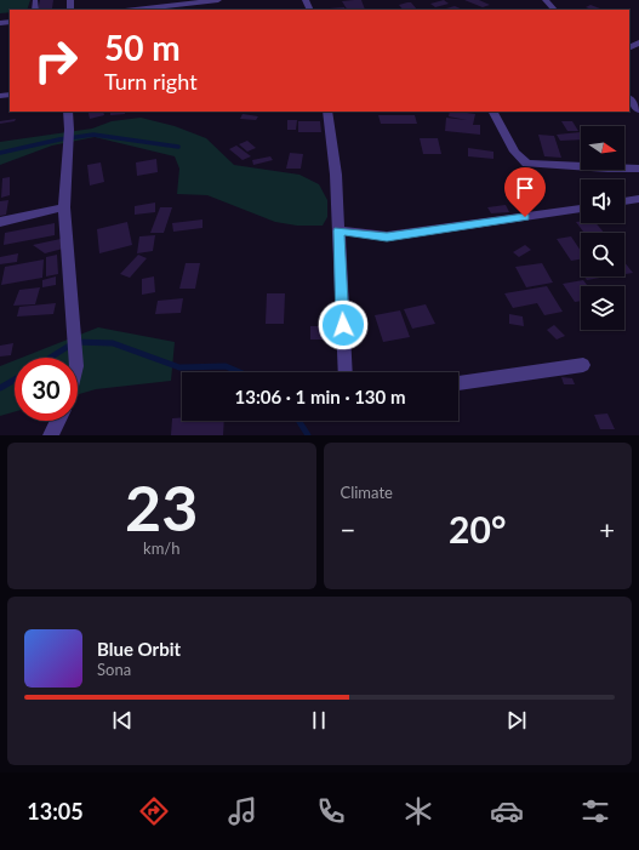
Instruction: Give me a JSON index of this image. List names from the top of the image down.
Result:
{
  "north": "right",
  "page": {
    "turn": ["50 m", "Turn right"],
    "limit": "30",
    "trip": "13:06 · 1 min · 130 m",
    "tile": [
      ["23", "km/h"],
      "Climate"
    ],
    "heat": ["−", "20°", "+"],
    "song": ["Blue Orbit", "Sona"],
    "tabs": "13:05"
  }
}
